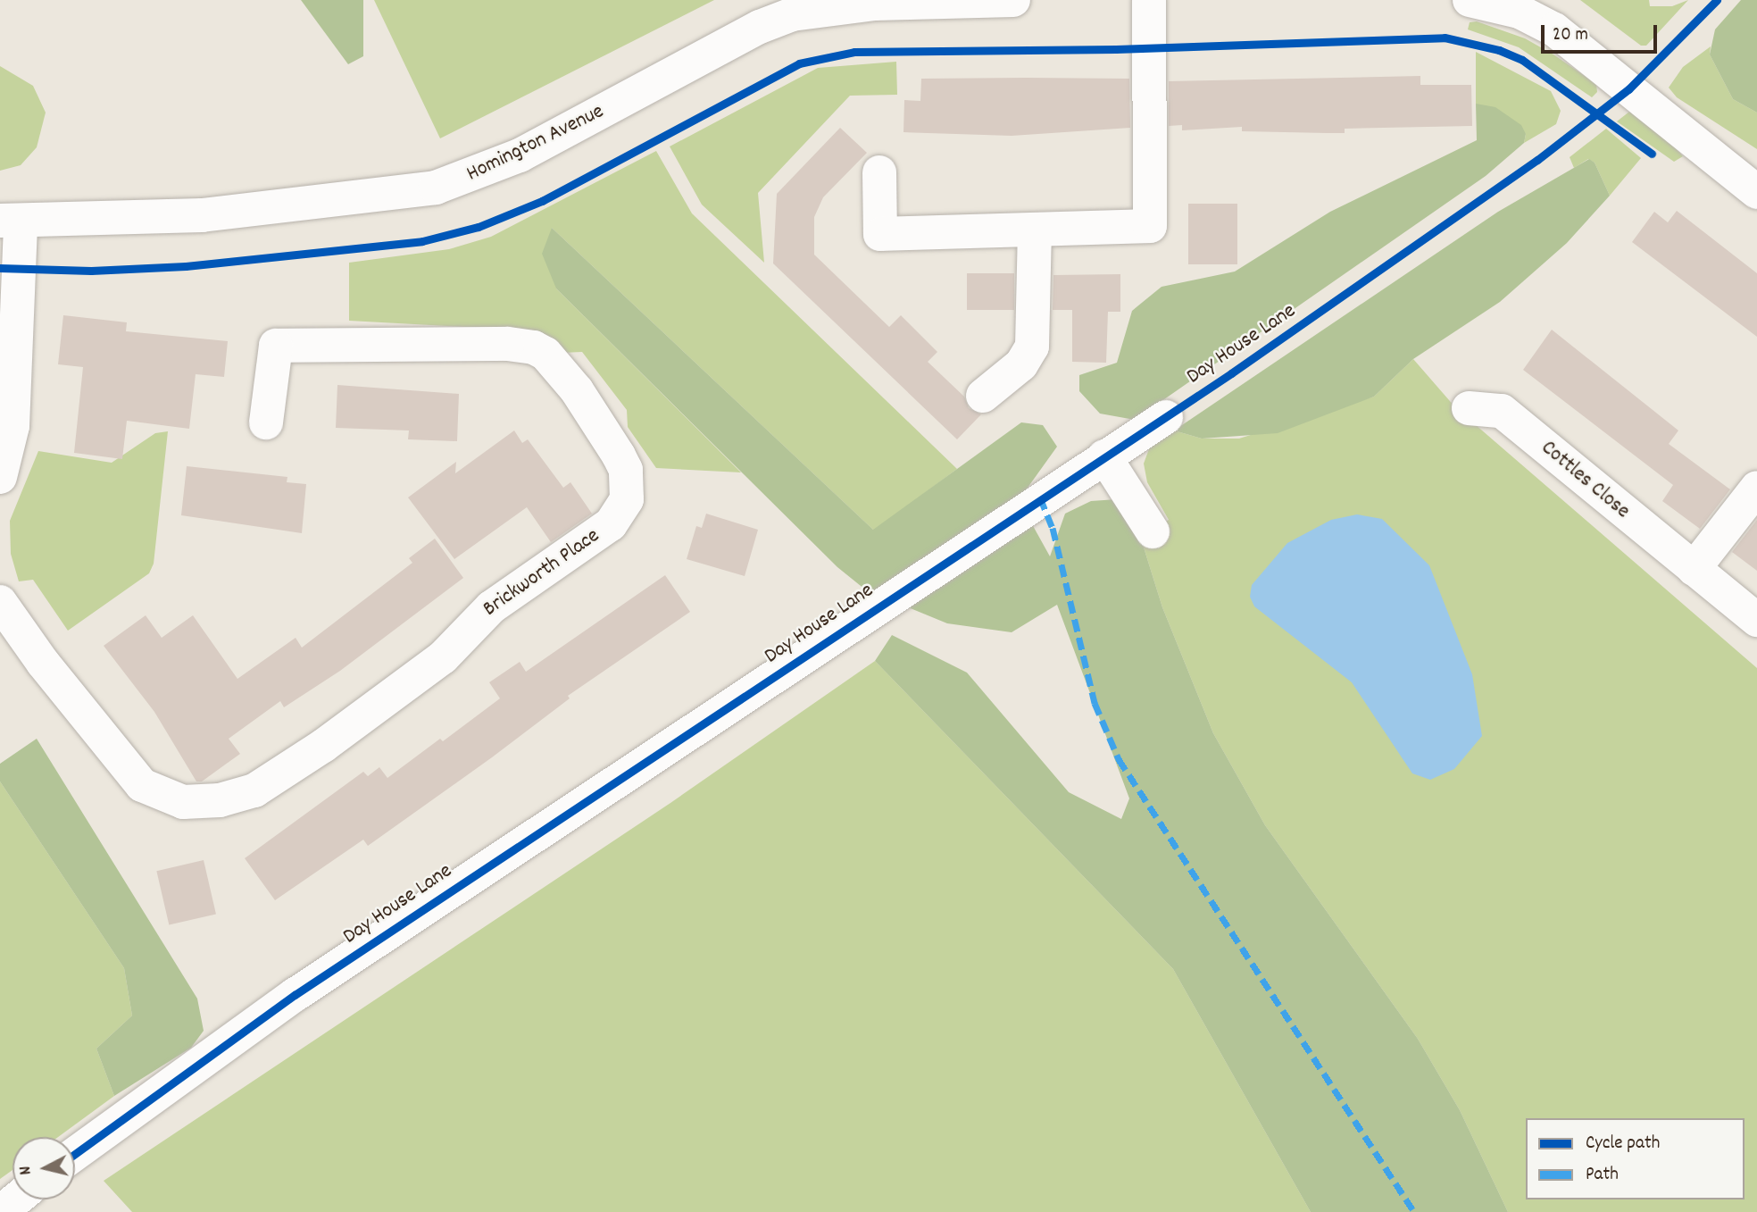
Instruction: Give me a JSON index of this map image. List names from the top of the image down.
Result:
{
  "streets": {
    "street": [
      "Homington Avenue",
      "Day House Lane",
      "Cottles Close",
      "Brickworth Place"
    ]
  },
  "legend": ["Cycle path", "Path"],
  "scale_bar": "20 m",
  "north": "left"
}
